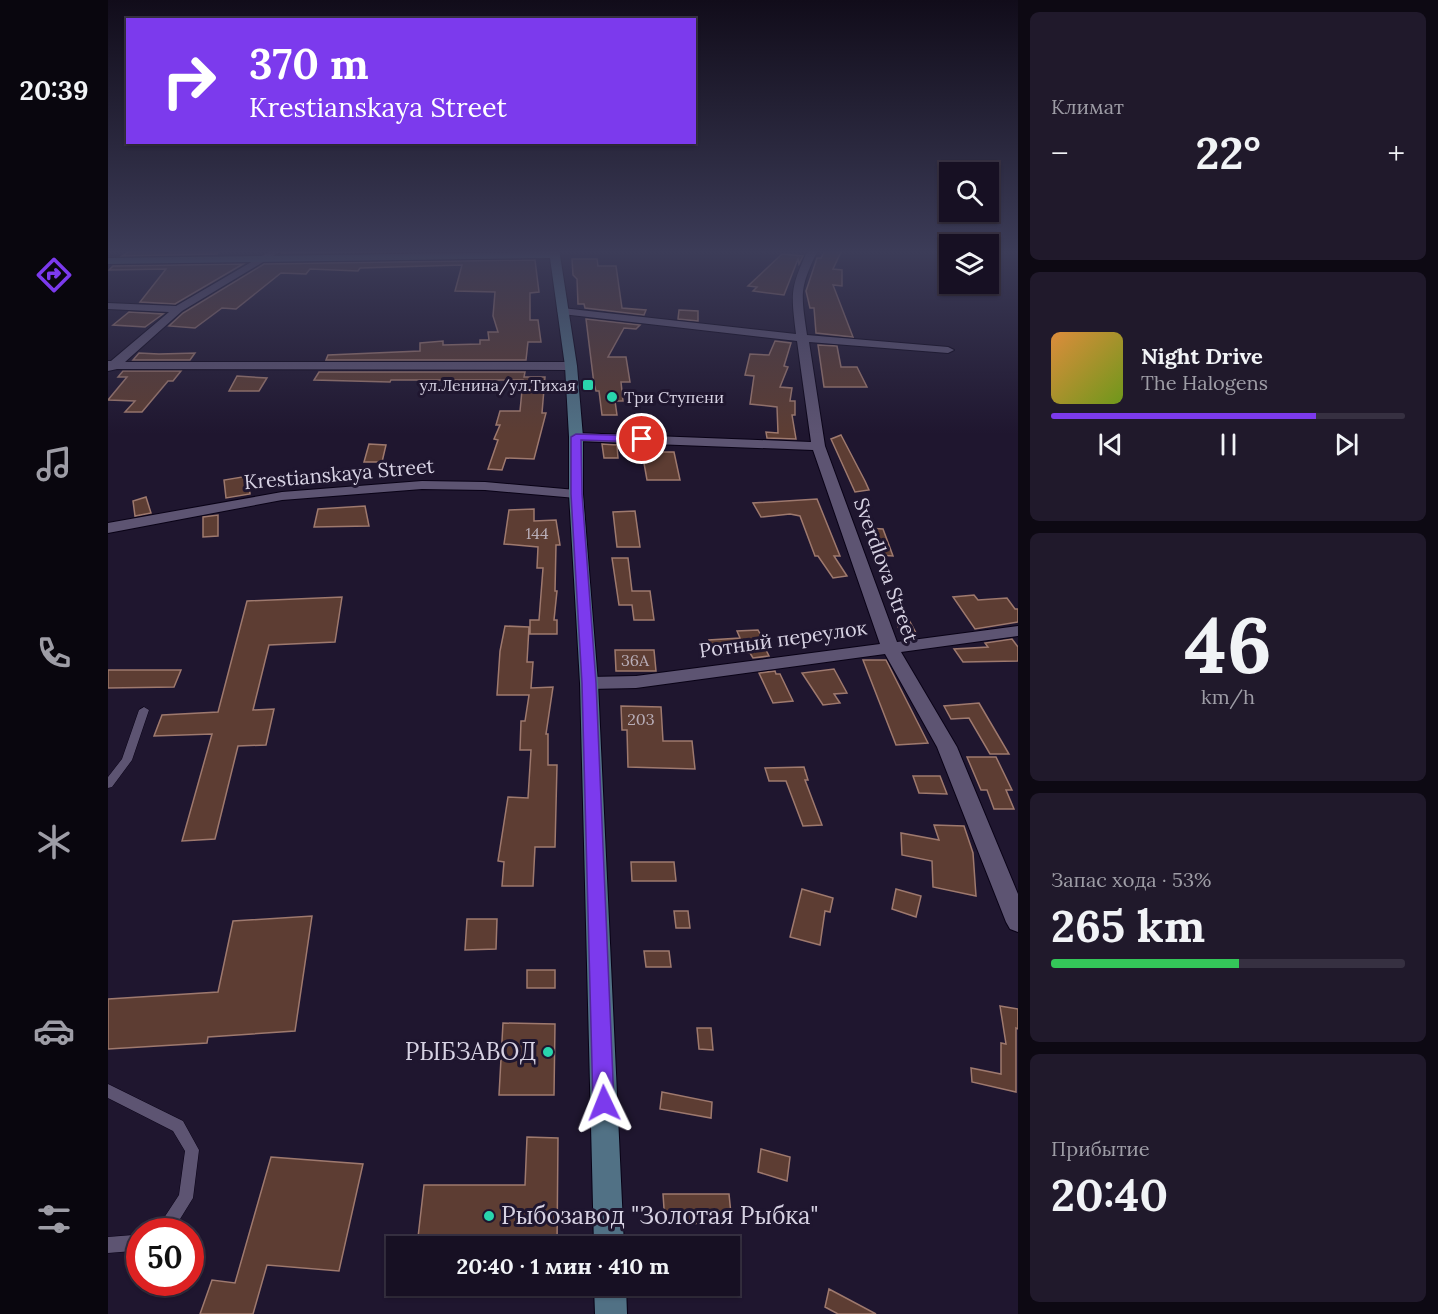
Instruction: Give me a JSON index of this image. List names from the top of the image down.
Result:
{
  "streets": {
    "street": ["Krestianskaya Street", "Sverdlova Street", "Ротный переулок"]
  },
  "crossings": [
    ["Sverdlova Street", "Ротный переулок"]
  ],
  "places": {
    "transit": ["ул.Ленина/ул.Тихая"],
    "other": ["Три Ступени", "РЫБЗАВОД", "Рыбозавод \"Золотая Рыбка\""]
  },
  "house_numbers": ["144", "36А", "203"],
  "page": {
    "tabs": "20:39",
    "tile": [
      "Климат",
      ["46", "km/h"],
      ["Запас хода · 53%", "265 km"],
      ["Прибытие", "20:40"]
    ],
    "turn": ["370 m", "Krestianskaya Street"],
    "heat": ["−", "22°", "+"],
    "song": ["Night Drive", "The Halogens"],
    "limit": "50",
    "trip": "20:40 · 1 мин · 410 m"
  }
}
